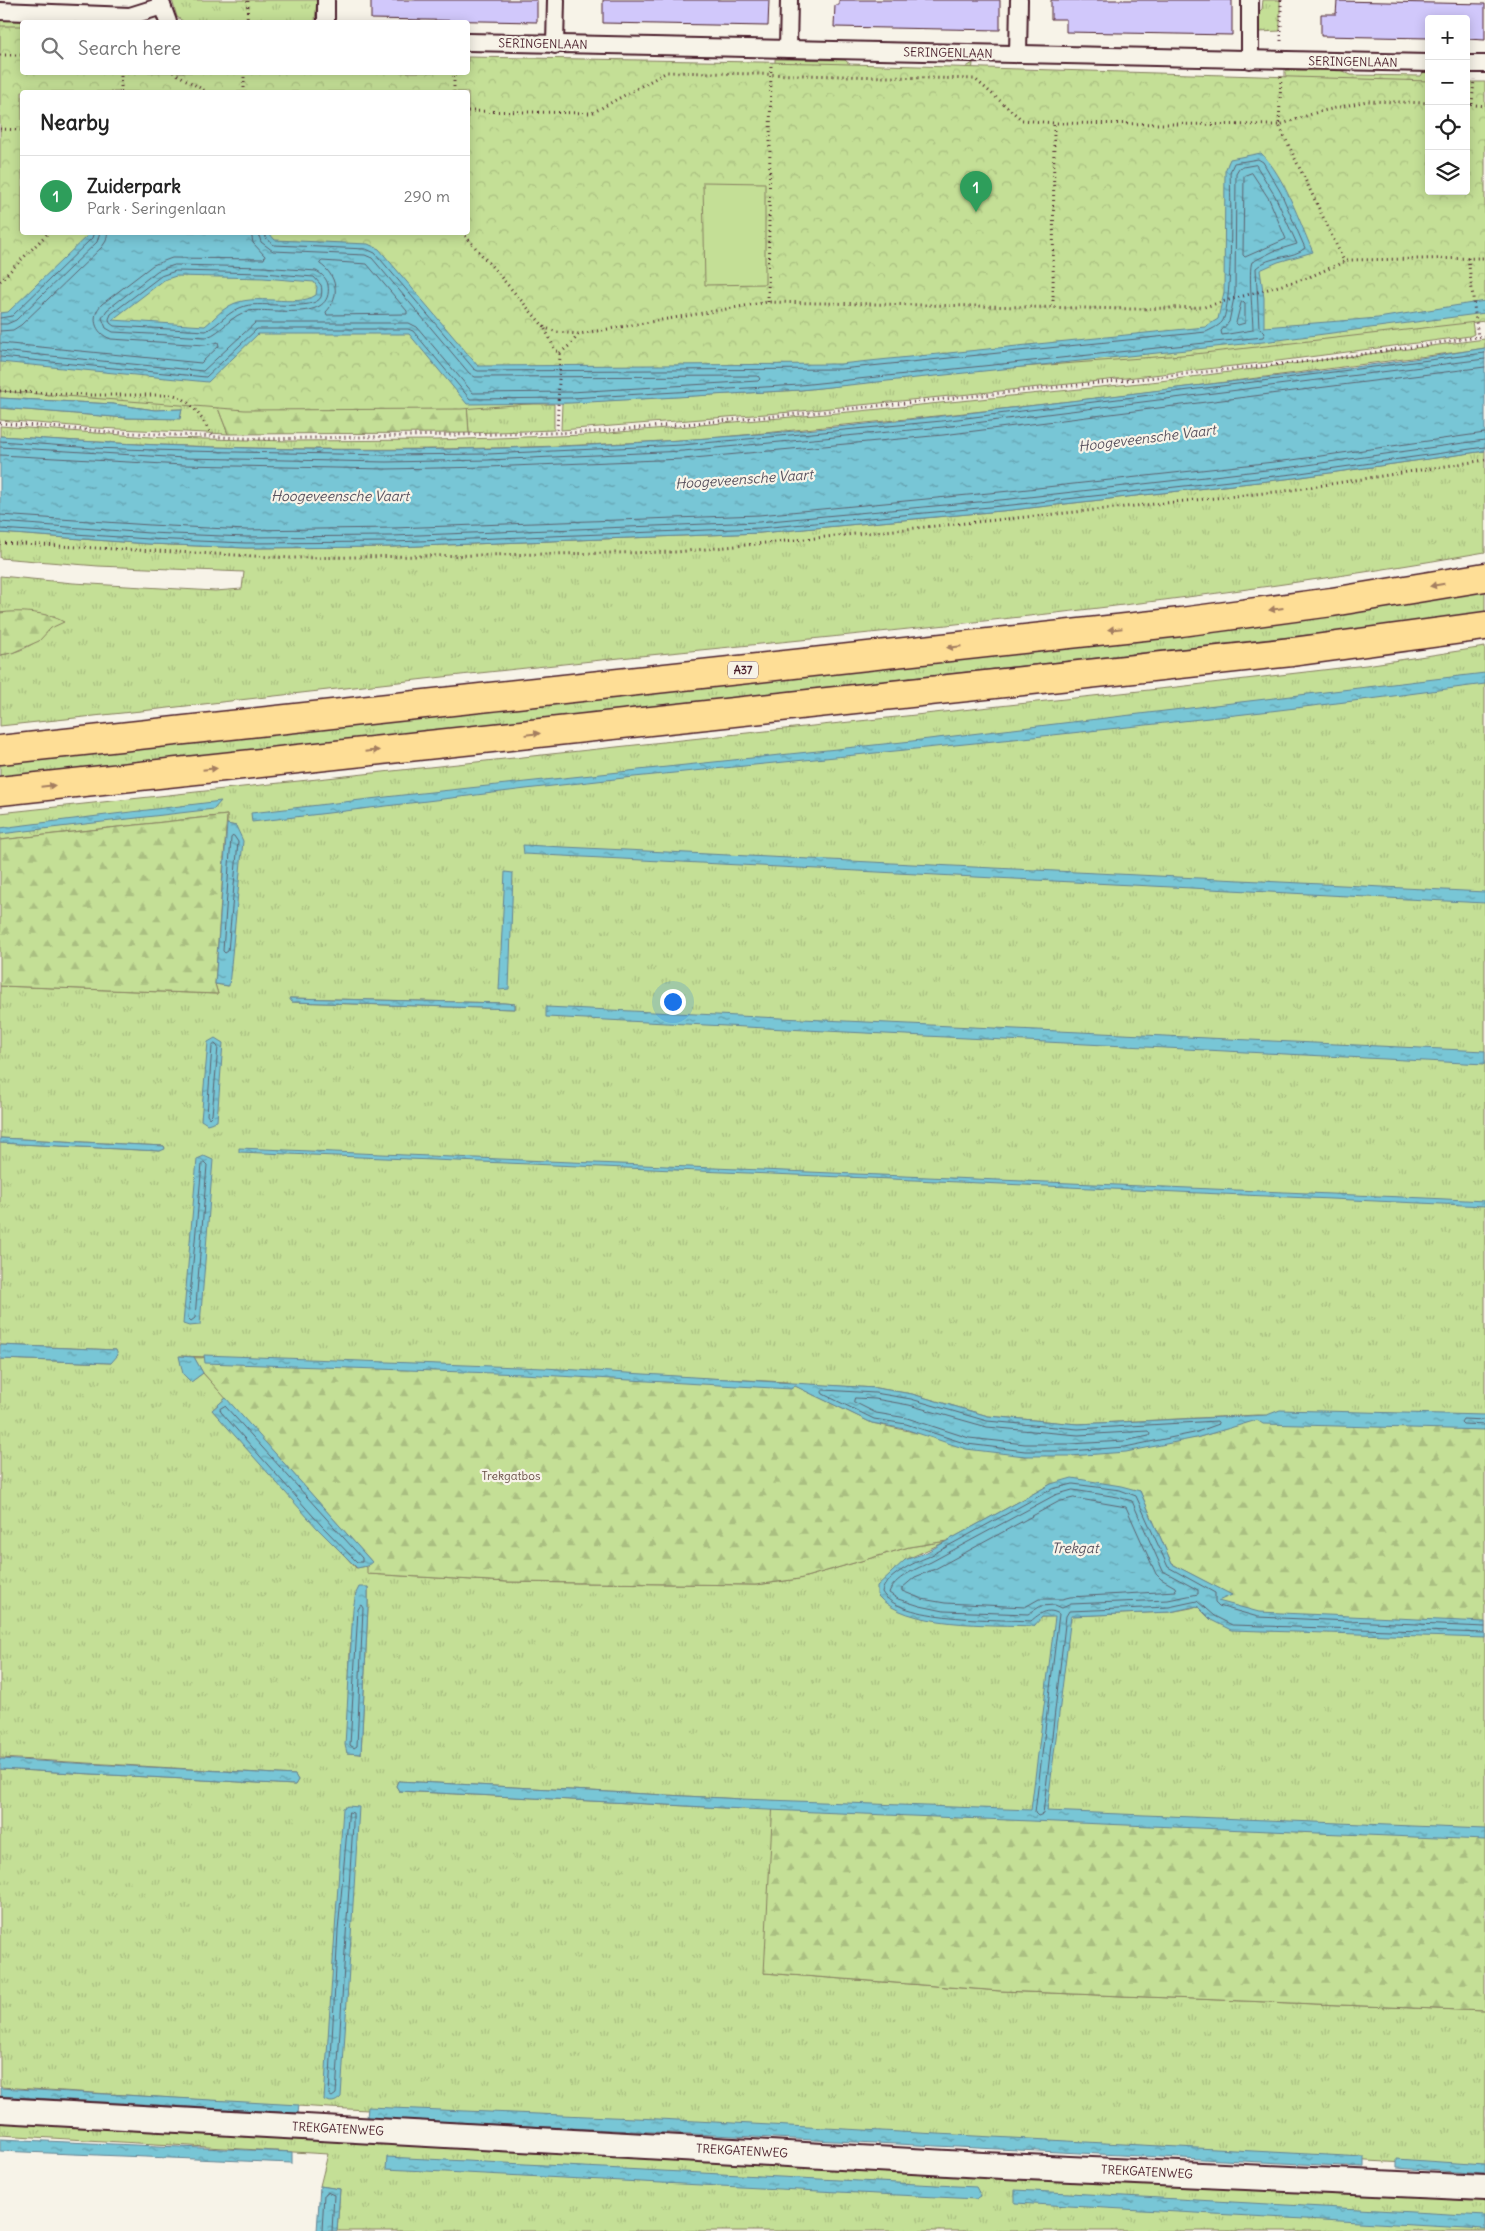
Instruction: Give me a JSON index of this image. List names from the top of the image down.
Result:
{
  "streets": {
    "highway": ["A37"],
    "street": ["SERINGENLAAN", "TREKGATENWEG"]
  },
  "water": ["Hoogeveensche Vaart", "Trekgat"],
  "parks": ["Trekgatbos"],
  "page": {
    "map_buttons": ["+", "−"],
    "search": "Search here",
    "heading": "Nearby",
    "list": [
      {
        "mark": "1",
        "name": "Zuiderpark",
        "note": "Park · Seringenlaan",
        "value": "290 m"
      }
    ],
    "pins": "1"
  }
}
